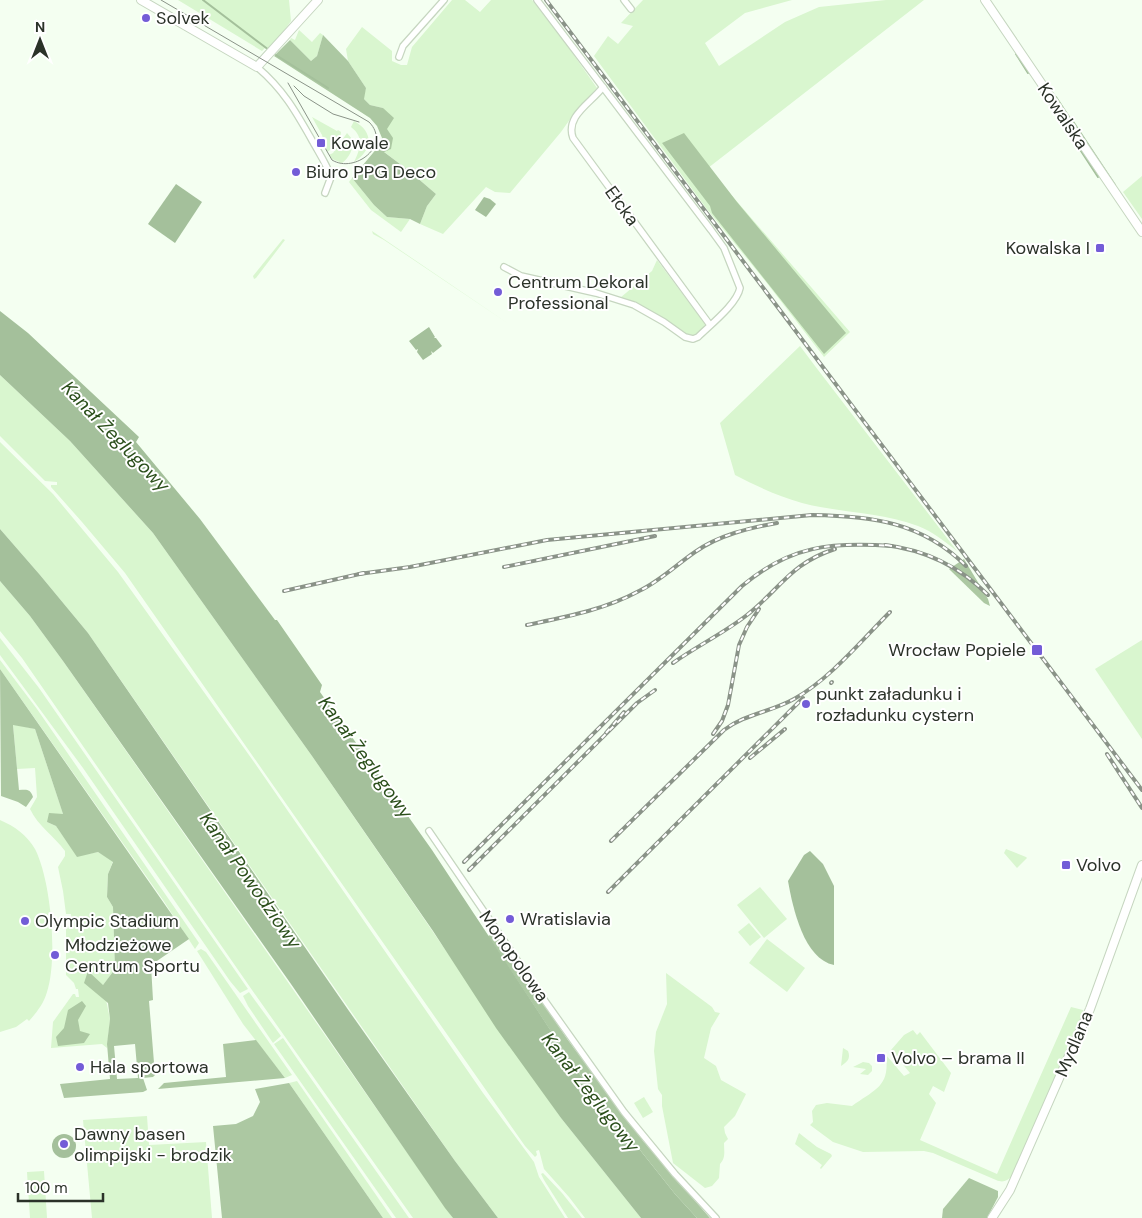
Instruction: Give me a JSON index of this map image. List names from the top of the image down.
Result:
{
  "streets": {
    "street": [
      "Kowalska",
      "Ełcka",
      "Monopolowa",
      "Mydlana"
    ]
  },
  "water": ["Kanał Żeglugowy", "Kanał Powodziowy"],
  "places": {
    "other": [
      "Solvek",
      "Biuro PPG Deco",
      "Centrum Dekoral Professional",
      "punkt załadunku i rozładunku cystern",
      "Wratislavia",
      "Olympic Stadium",
      "Młodzieżowe Centrum Sportu",
      "Hala sportowa",
      "Dawny basen olimpijski - brodzik"
    ],
    "transit": [
      "Kowale",
      "Kowalska I",
      "Wrocław Popiele",
      "Volvo",
      "Volvo – brama II"
    ]
  },
  "scale_bar": "100 m",
  "north": "top"
}
